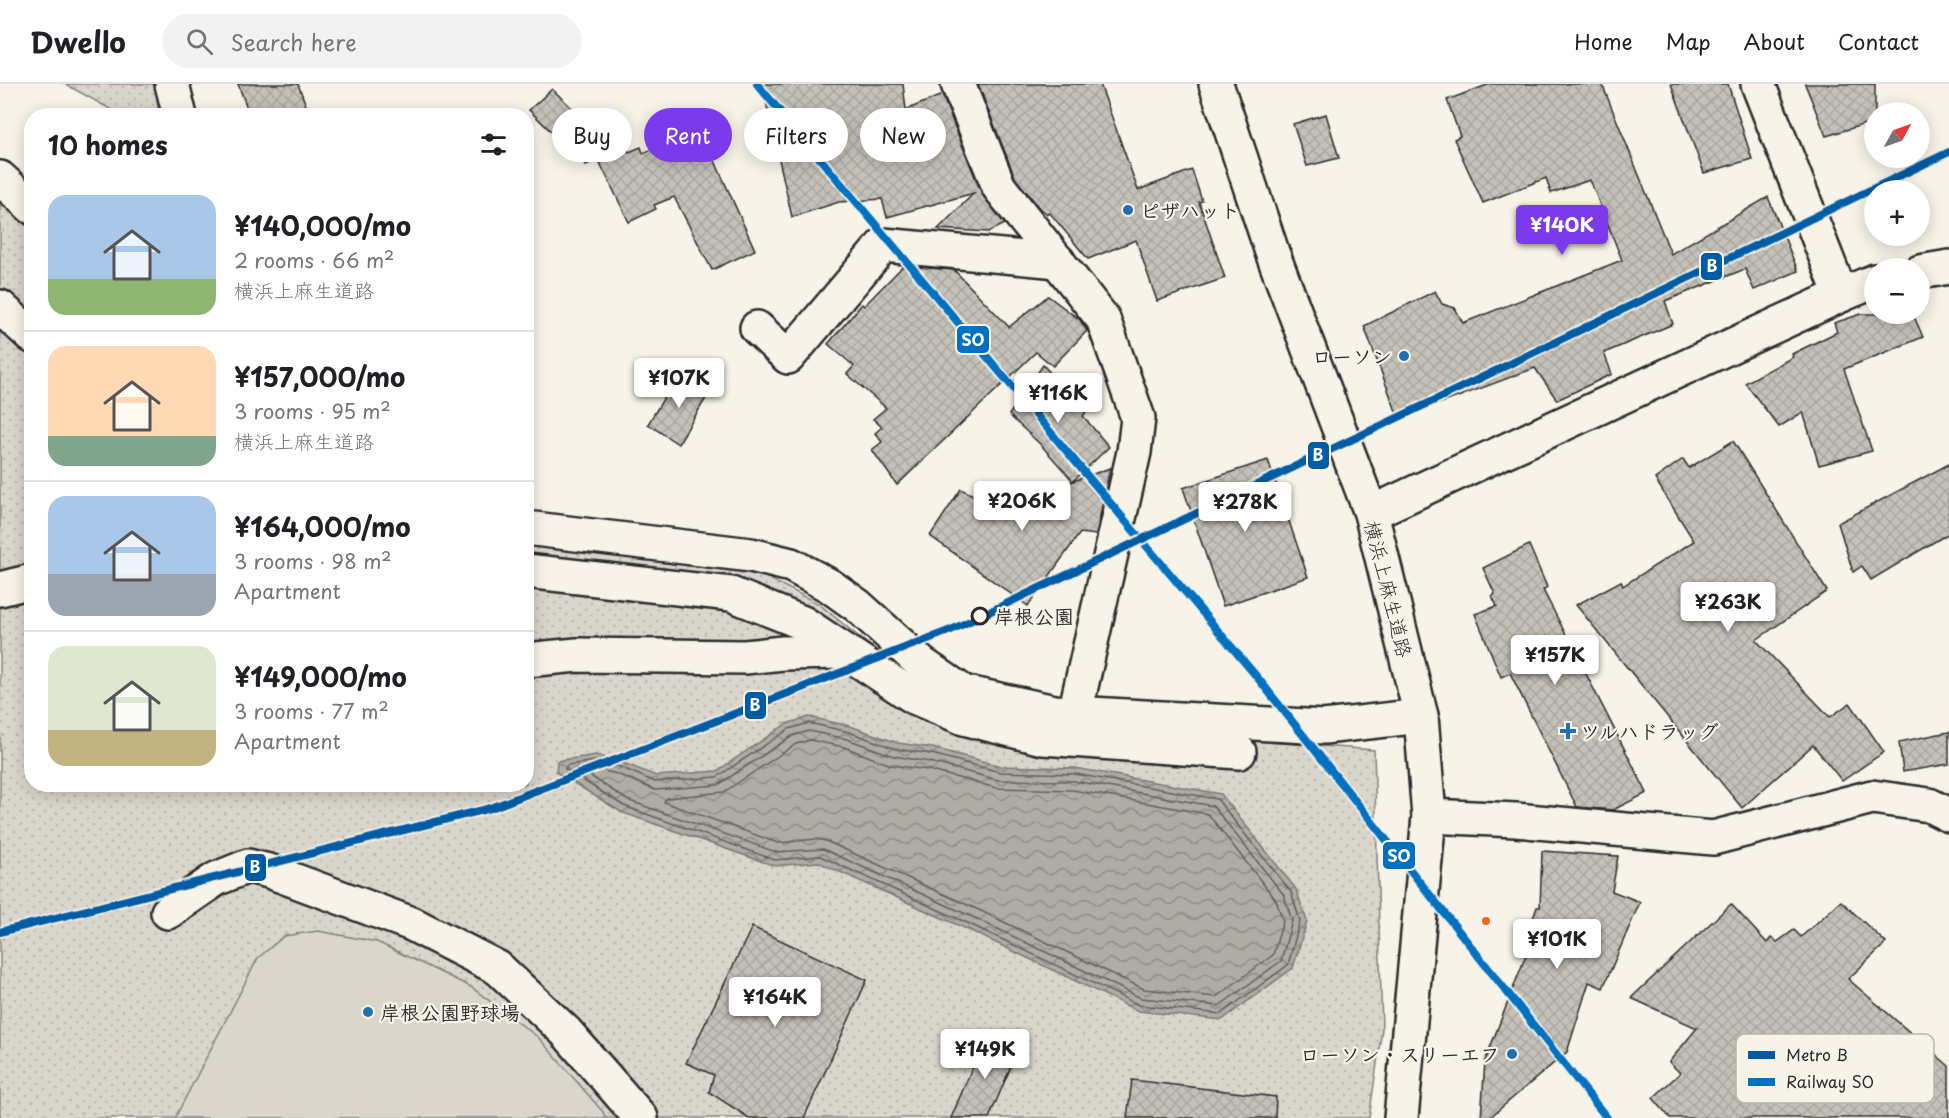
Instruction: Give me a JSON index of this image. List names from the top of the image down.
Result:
{
  "streets": {
    "street": ["横浜上麻生道路"]
  },
  "places": {
    "other": [
      "ピザハット",
      "ローソン",
      "岸根公園",
      "岸根公園野球場",
      "ローソン・スリーエフ"
    ],
    "health": ["ツルハドラッグ"]
  },
  "lines": ["rail line SO", "metro line B"],
  "legend": ["Metro B", "Railway SO"],
  "north": "top right",
  "page": {
    "header": "Dwello",
    "search": "Search here",
    "nav": [
      "Home",
      "Map",
      "About",
      "Contact"
    ],
    "map_buttons": ["+", "−"],
    "chip": [
      "Buy",
      "Rent",
      "Filters",
      "New"
    ],
    "heading": "10 homes",
    "list": [
      {
        "name": "¥140,000/mo",
        "note": "2 rooms · 66 m² · 横浜上麻生道路"
      },
      {
        "name": "¥157,000/mo",
        "note": "3 rooms · 95 m² · 横浜上麻生道路"
      },
      {
        "name": "¥164,000/mo",
        "note": "3 rooms · 98 m² · Apartment"
      },
      {
        "name": "¥149,000/mo",
        "note": "3 rooms · 77 m² · Apartment"
      }
    ],
    "price": [
      "¥140K",
      "¥107K",
      "¥116K",
      "¥206K",
      "¥278K",
      "¥263K",
      "¥157K",
      "¥101K",
      "¥164K",
      "¥149K"
    ]
  }
}
